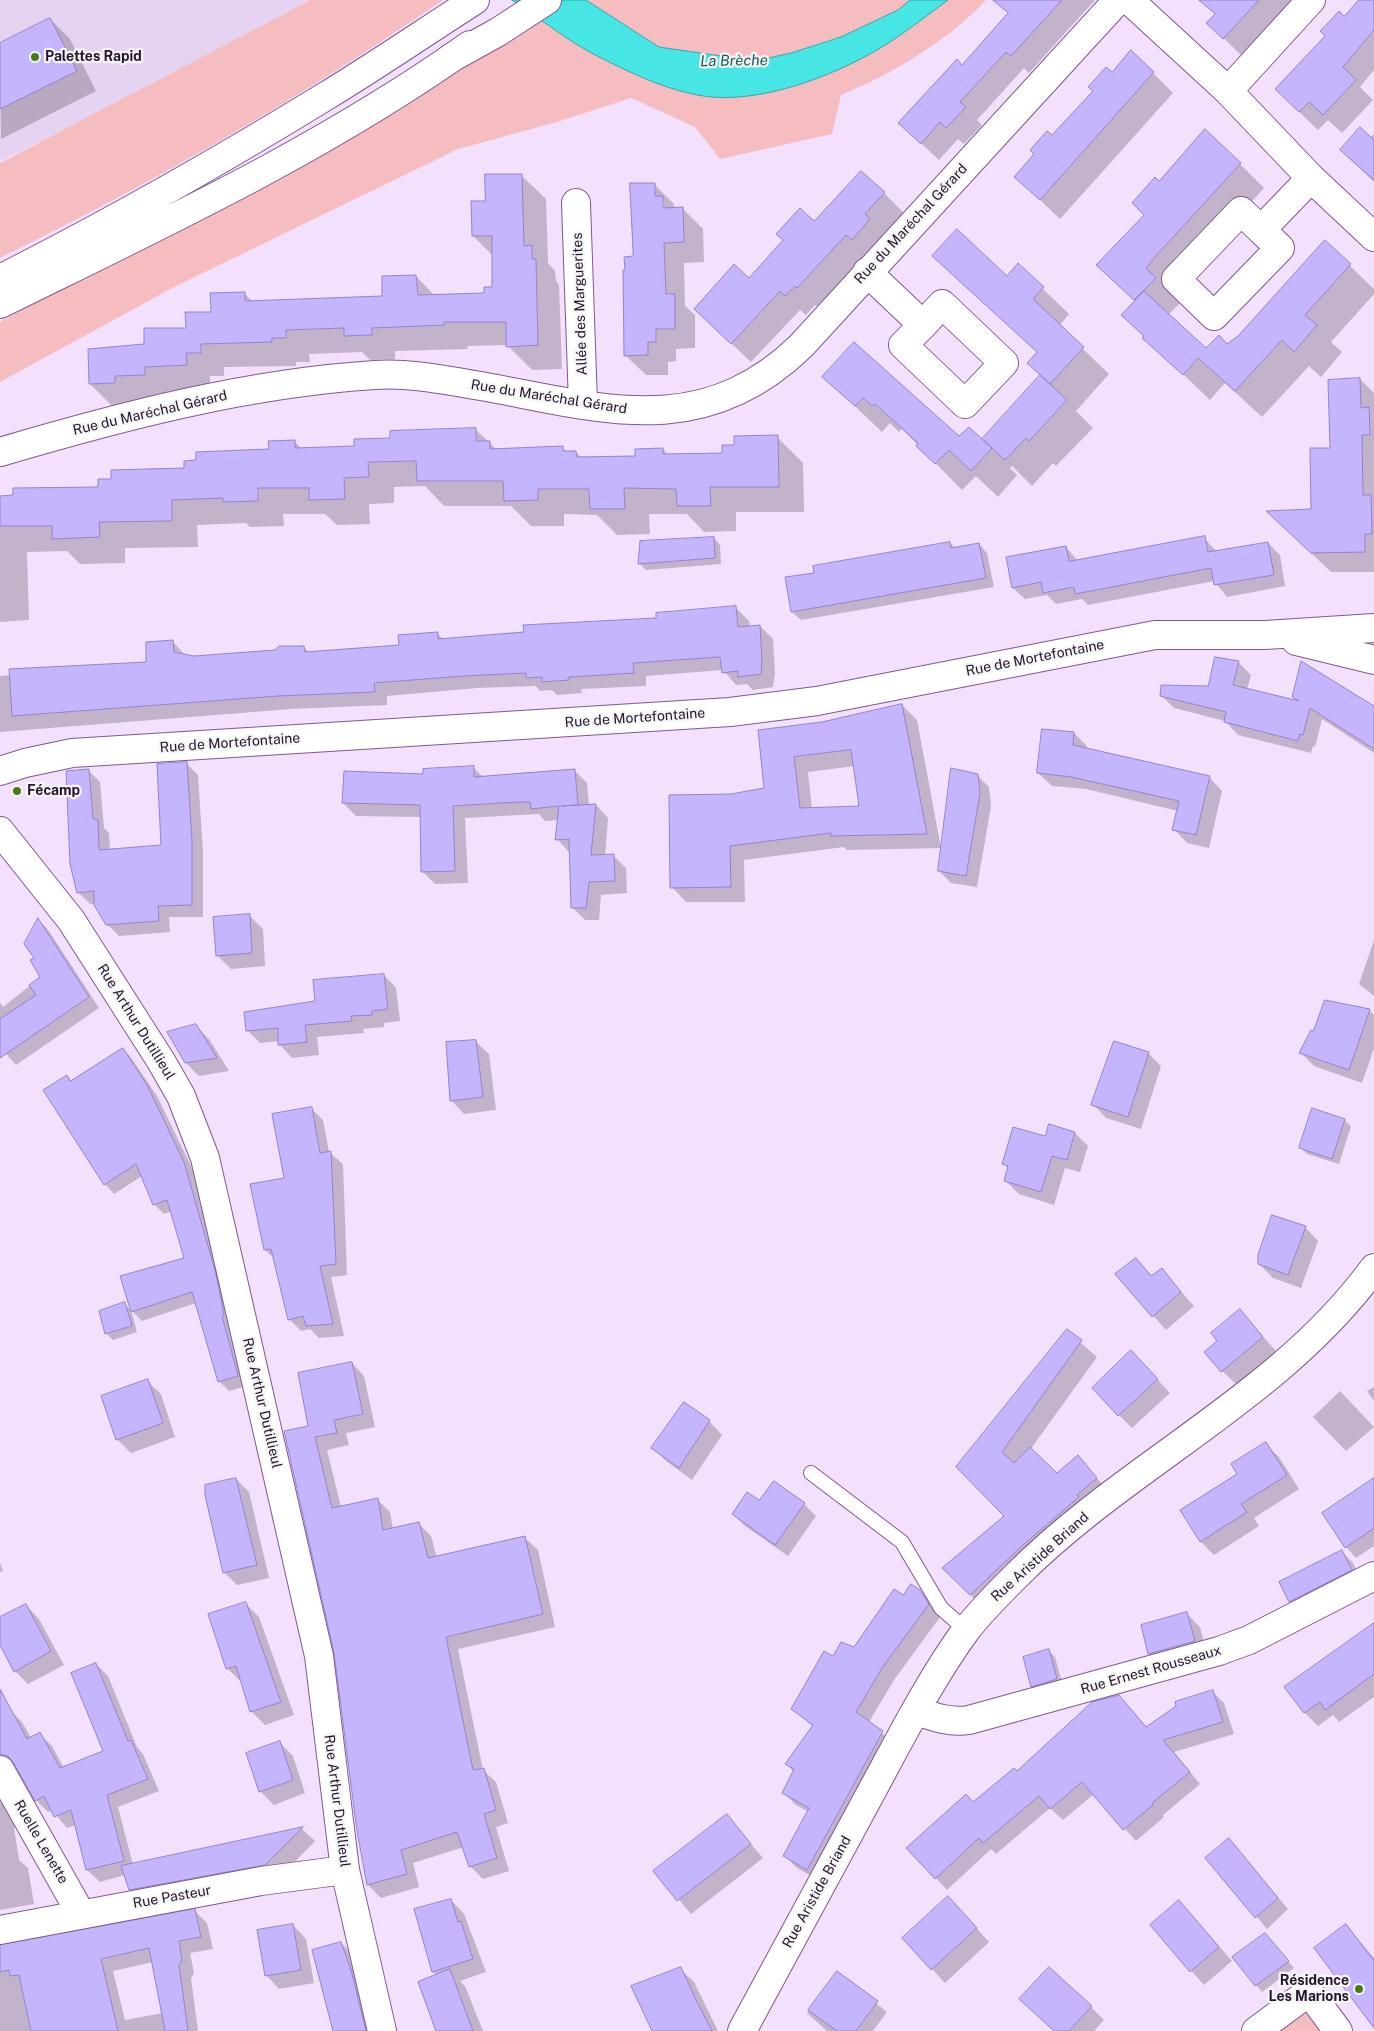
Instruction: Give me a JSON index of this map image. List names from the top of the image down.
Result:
{
  "streets": {
    "main road": [
      "Rue du Maréchal Gérard",
      "Allée des Marguerites",
      "Rue de Mortefontaine",
      "Rue Arthur Dutillieul",
      "Rue Aristide Briand",
      "Rue Ernest Rousseaux",
      "Ruelle Lenette",
      "Rue Pasteur"
    ]
  },
  "crossings": [
    ["Rue du Maréchal Gérard", "Allée des Marguerites"],
    ["Rue Arthur Dutillieul", "Rue Pasteur"],
    ["Rue Aristide Briand", "Rue Ernest Rousseaux"],
    ["Ruelle Lenette", "Rue Pasteur"]
  ],
  "water": ["La Brèche"],
  "places": ["Palettes Rapid", "Fécamp", "Résidence Les Marions"]
}
